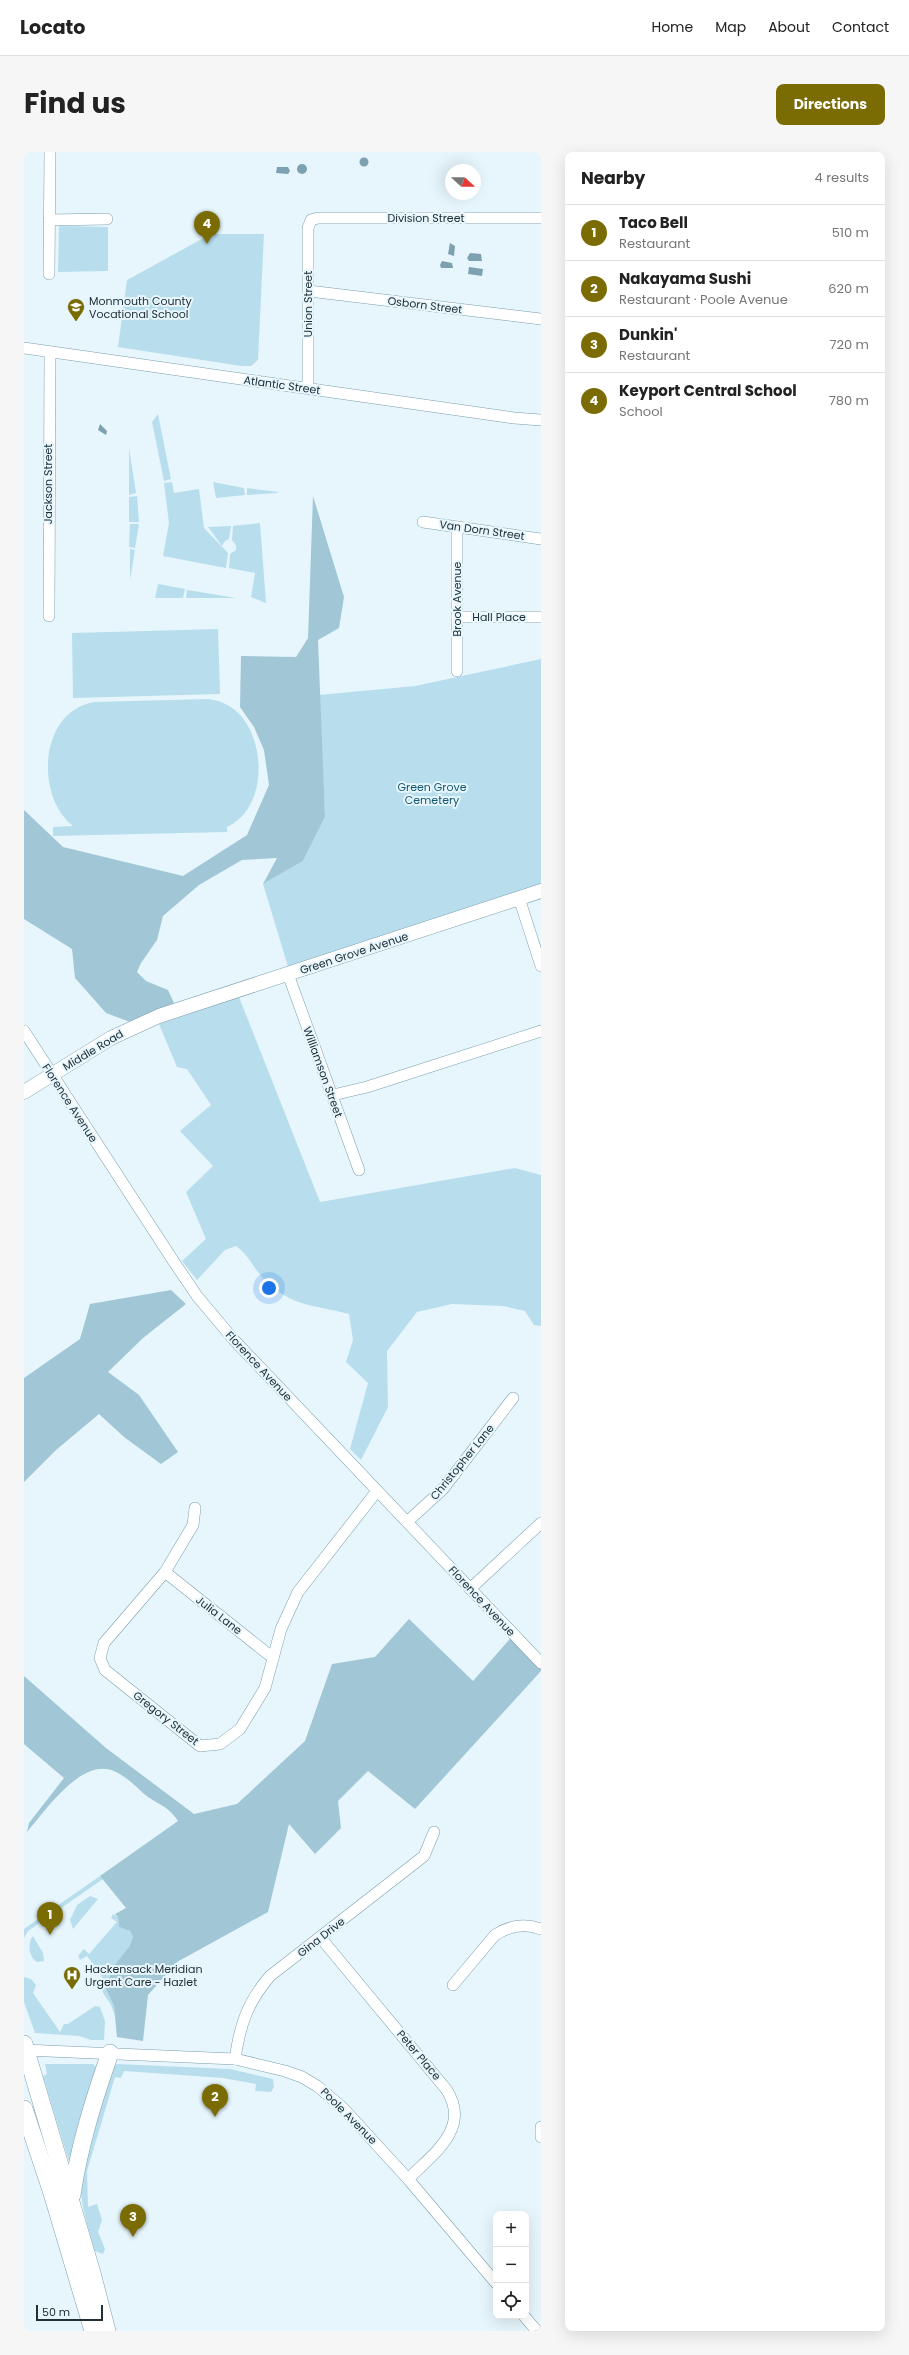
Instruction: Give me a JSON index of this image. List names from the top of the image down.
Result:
{
  "streets": {
    "main road": ["Green Grove Avenue", "Middle Road"],
    "street": [
      "Division Street",
      "Union Street",
      "Osborn Street",
      "Atlantic Street",
      "Jackson Street",
      "Van Dorn Street",
      "Brook Avenue",
      "Hall Place",
      "Williamson Street",
      "Florence Avenue",
      "Christopher Lane",
      "Julia Lane",
      "Gregory Street",
      "Gina Drive",
      "Peter Place",
      "Poole Avenue"
    ]
  },
  "crossings": [
    ["Division Street", "Union Street"],
    ["Union Street", "Osborn Street"],
    ["Union Street", "Atlantic Street"],
    ["Atlantic Street", "Jackson Street"],
    ["Van Dorn Street", "Brook Avenue"],
    ["Brook Avenue", "Hall Place"],
    ["Green Grove Avenue", "Middle Road"],
    ["Green Grove Avenue", "Williamson Street"],
    ["Middle Road", "Florence Avenue"],
    ["Florence Avenue", "Christopher Lane"],
    ["Florence Avenue", "Gregory Street"],
    ["Julia Lane", "Gregory Street"],
    ["Gina Drive", "Peter Place"],
    ["Gina Drive", "Poole Avenue"],
    ["Peter Place", "Poole Avenue"]
  ],
  "parks": ["Green Grove Cemetery"],
  "places": {
    "school or university": ["Monmouth County Vocational School"],
    "hospital": ["Hackensack Meridian Urgent Care - Hazlet"]
  },
  "scale_bar": "50 m",
  "north": "right",
  "page": {
    "header": "Locato",
    "nav": [
      "Home",
      "Map",
      "About",
      "Contact"
    ],
    "title": "Find us",
    "buttons": "Directions",
    "heading": ["Nearby", "4 results"],
    "list": [
      {
        "mark": "1",
        "name": "Taco Bell",
        "note": "Restaurant",
        "value": "510 m"
      },
      {
        "mark": "2",
        "name": "Nakayama Sushi",
        "note": "Restaurant · Poole Avenue",
        "value": "620 m"
      },
      {
        "mark": "3",
        "name": "Dunkin'",
        "note": "Restaurant",
        "value": "720 m"
      },
      {
        "mark": "4",
        "name": "Keyport Central School",
        "note": "School",
        "value": "780 m"
      }
    ],
    "pins": [
      "4",
      "1",
      "2",
      "3"
    ],
    "map_buttons": ["+", "−"],
    "scale": "50 m"
  }
}
